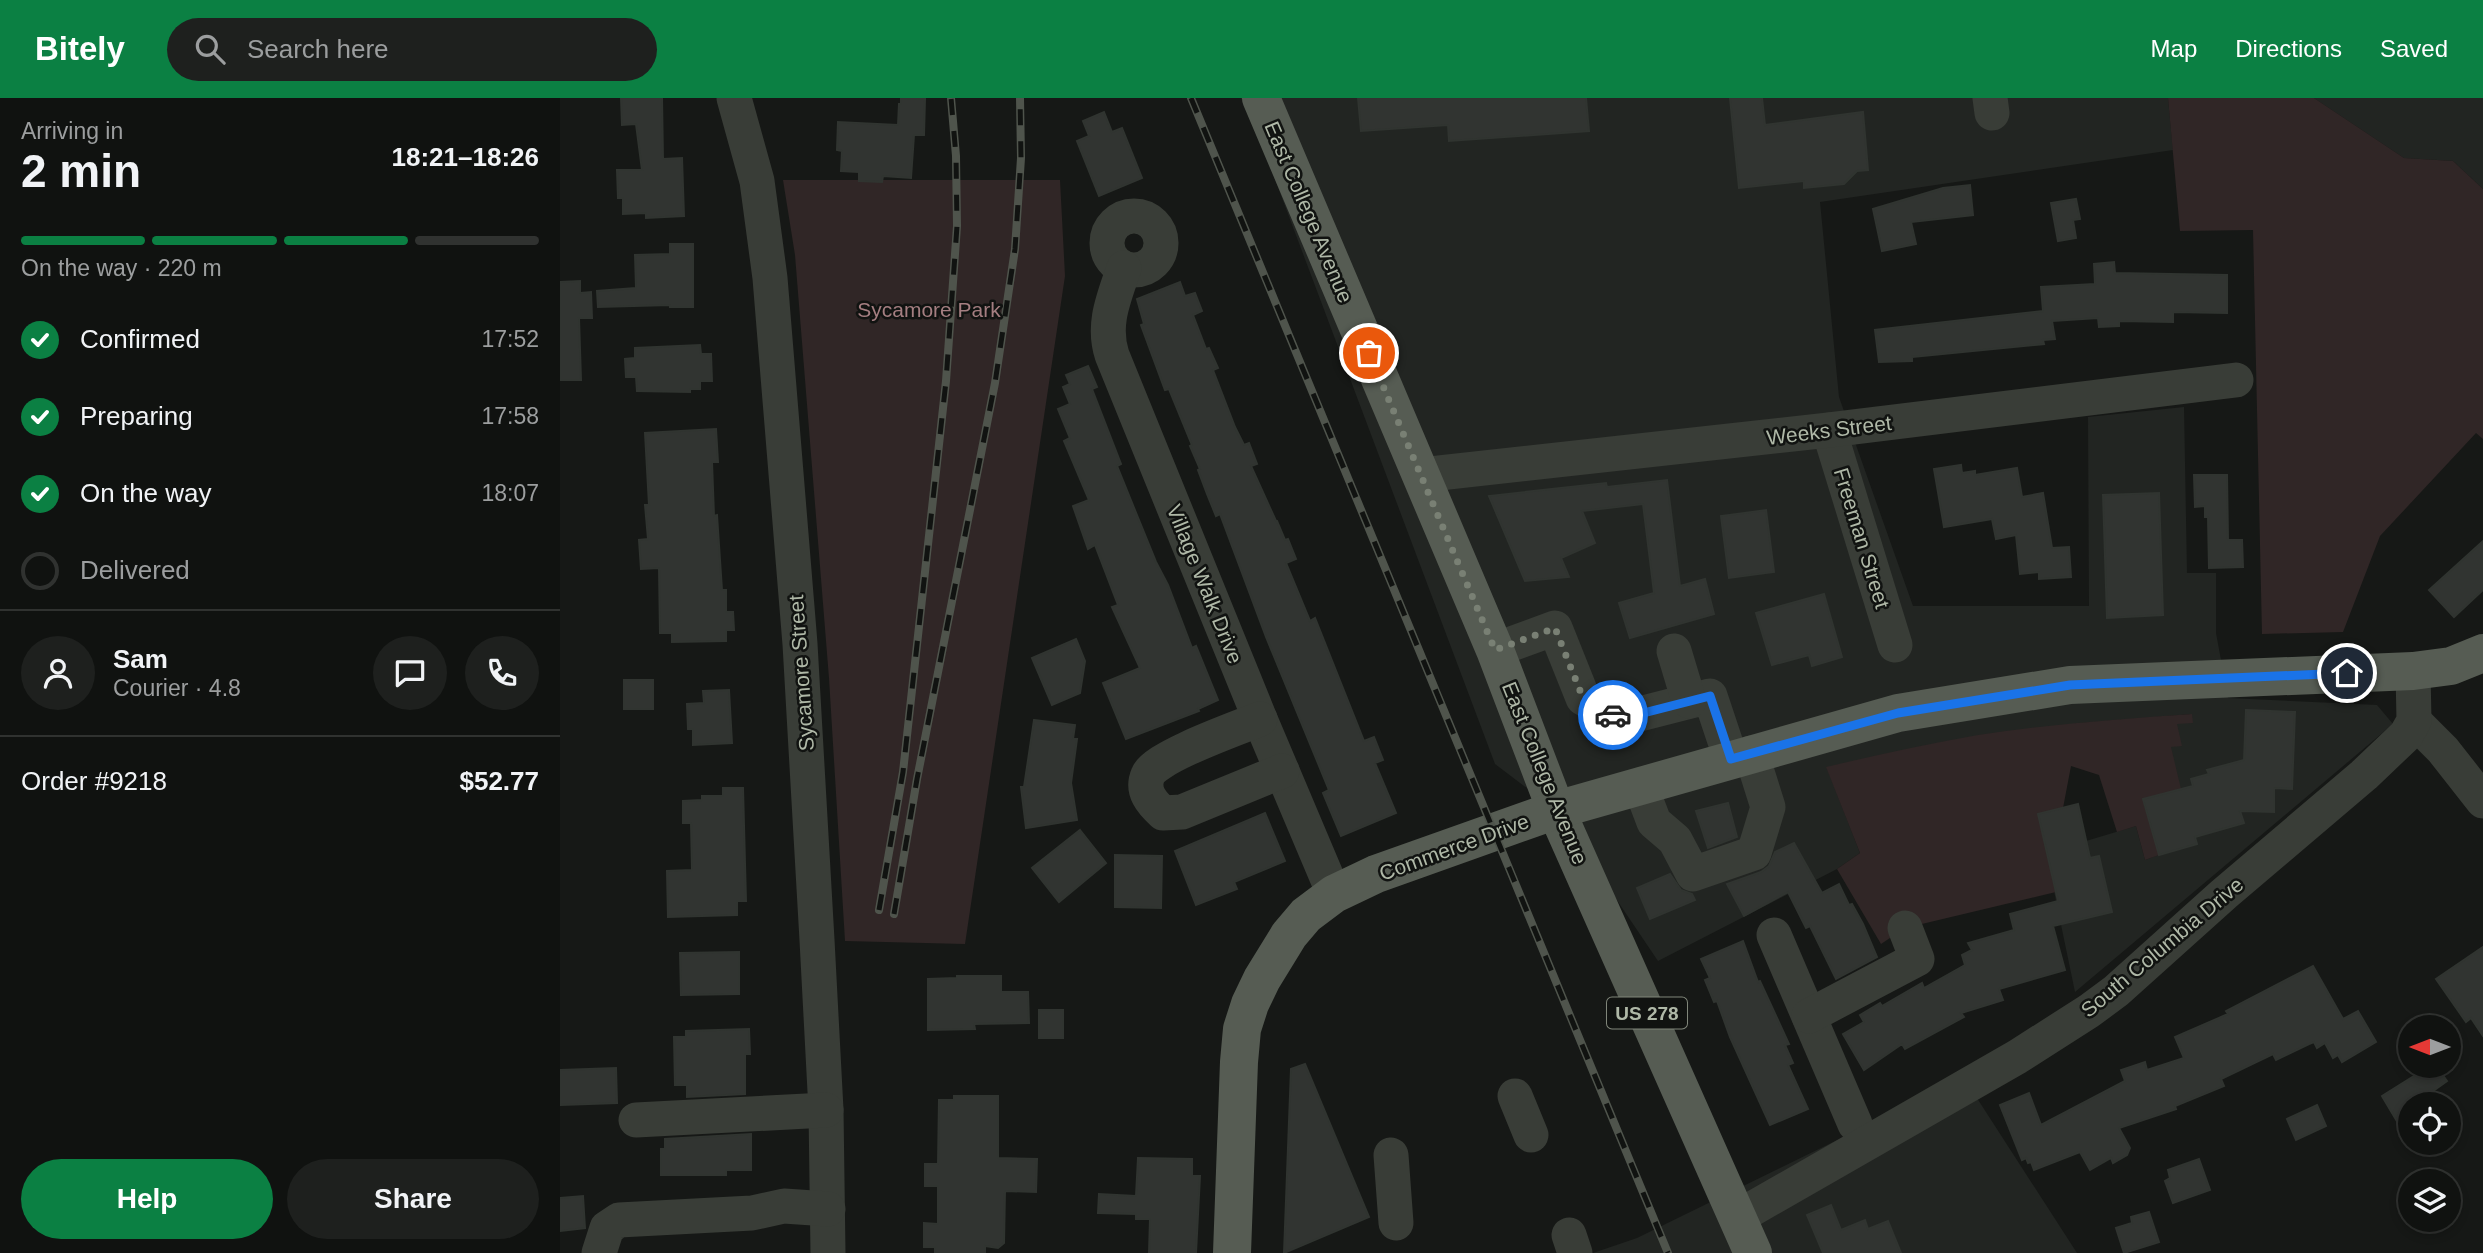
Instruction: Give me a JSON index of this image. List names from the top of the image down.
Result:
{
  "streets": {
    "main road": ["East College Avenue", "Commerce Drive", "US 278"],
    "street": [
      "Weeks Street",
      "Freeman Street",
      "Village Walk Drive",
      "Sycamore Street",
      "South Columbia Drive"
    ]
  },
  "crossings": [
    ["East College Avenue", "Weeks Street"],
    ["East College Avenue", "Commerce Drive"],
    ["East College Avenue", "South Columbia Drive"],
    ["Weeks Street", "Freeman Street"],
    ["Village Walk Drive", "Commerce Drive"]
  ],
  "parks": ["Sycamore Park"],
  "north": "left",
  "page": {
    "header": "Bitely",
    "search": "Search here",
    "nav": ["Map", "Directions", "Saved"],
    "heading": ["2 min", "Arriving in", "18:21–18:26"],
    "panel": [
      "Sam",
      "Courier · 4.8",
      "Order #9218",
      "$52.77"
    ],
    "bar": "On the way · 220 m",
    "list": [
      ["Confirmed", "17:52"],
      ["Preparing", "17:58"],
      ["On the way", "18:07"],
      "Delivered"
    ],
    "buttons": ["Help", "Share"]
  }
}
